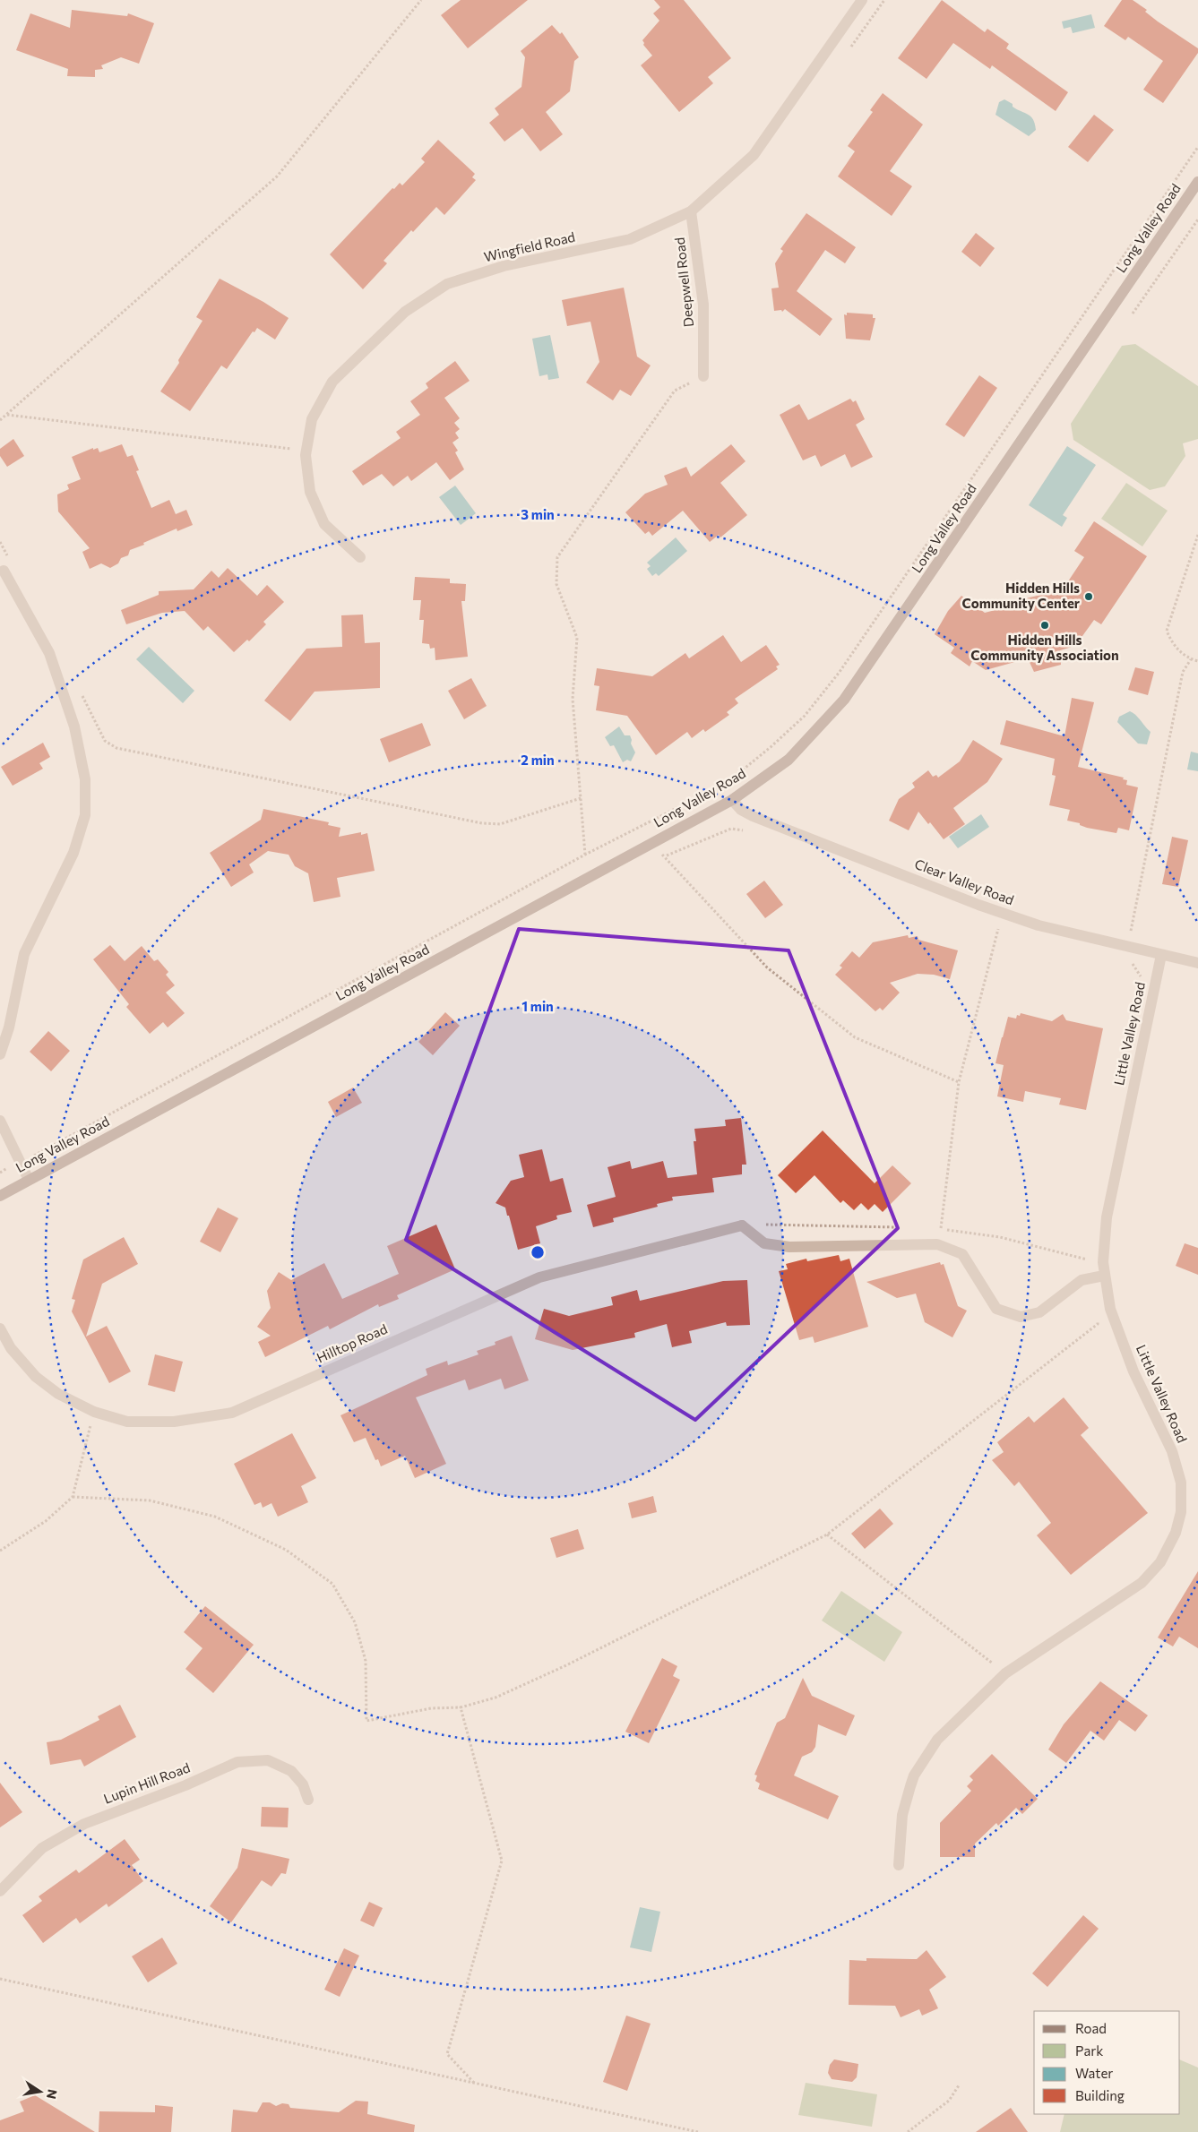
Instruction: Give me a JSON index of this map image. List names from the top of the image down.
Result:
{
  "streets": {
    "street": [
      "Long Valley Road",
      "Wingfield Road",
      "Deepwell Road",
      "Clear Valley Road",
      "Little Valley Road",
      "Hilltop Road",
      "Lupin Hill Road"
    ]
  },
  "crossings": [
    ["Long Valley Road", "Clear Valley Road"],
    ["Wingfield Road", "Deepwell Road"],
    ["Clear Valley Road", "Little Valley Road"]
  ],
  "places": ["Hidden Hills Community Center", "Hidden Hills Community Association"],
  "legend": [
    "Road",
    "Park",
    "Water",
    "Building"
  ],
  "north": "right",
  "rings": ["3 min", "2 min", "1 min"]
}
